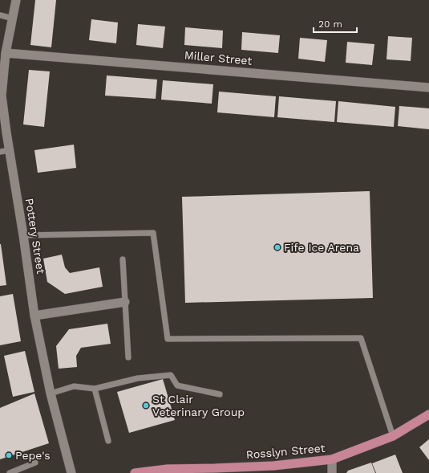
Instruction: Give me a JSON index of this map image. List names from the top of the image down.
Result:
{
  "streets": {
    "main road": ["Rosslyn Street"],
    "street": ["Miller Street", "Pottery Street"]
  },
  "crossings": [
    ["Miller Street", "Pottery Street"]
  ],
  "places": ["Fife Ice Arena", "St Clair Veterinary Group", "Pepe's"],
  "scale_bar": "20 m"
}
